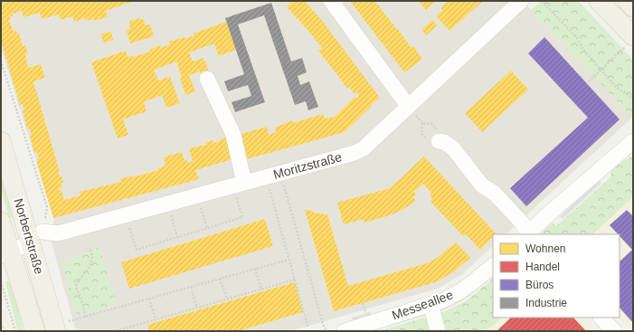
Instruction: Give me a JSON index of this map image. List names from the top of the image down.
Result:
{
  "streets": {
    "main road": ["Norbertstraße"],
    "street": ["Moritzstraße", "Messeallee"]
  },
  "crossings": [
    ["Moritzstraße", "Norbertstraße"]
  ],
  "legend": [
    "Wohnen",
    "Handel",
    "Büros",
    "Industrie"
  ]
}
